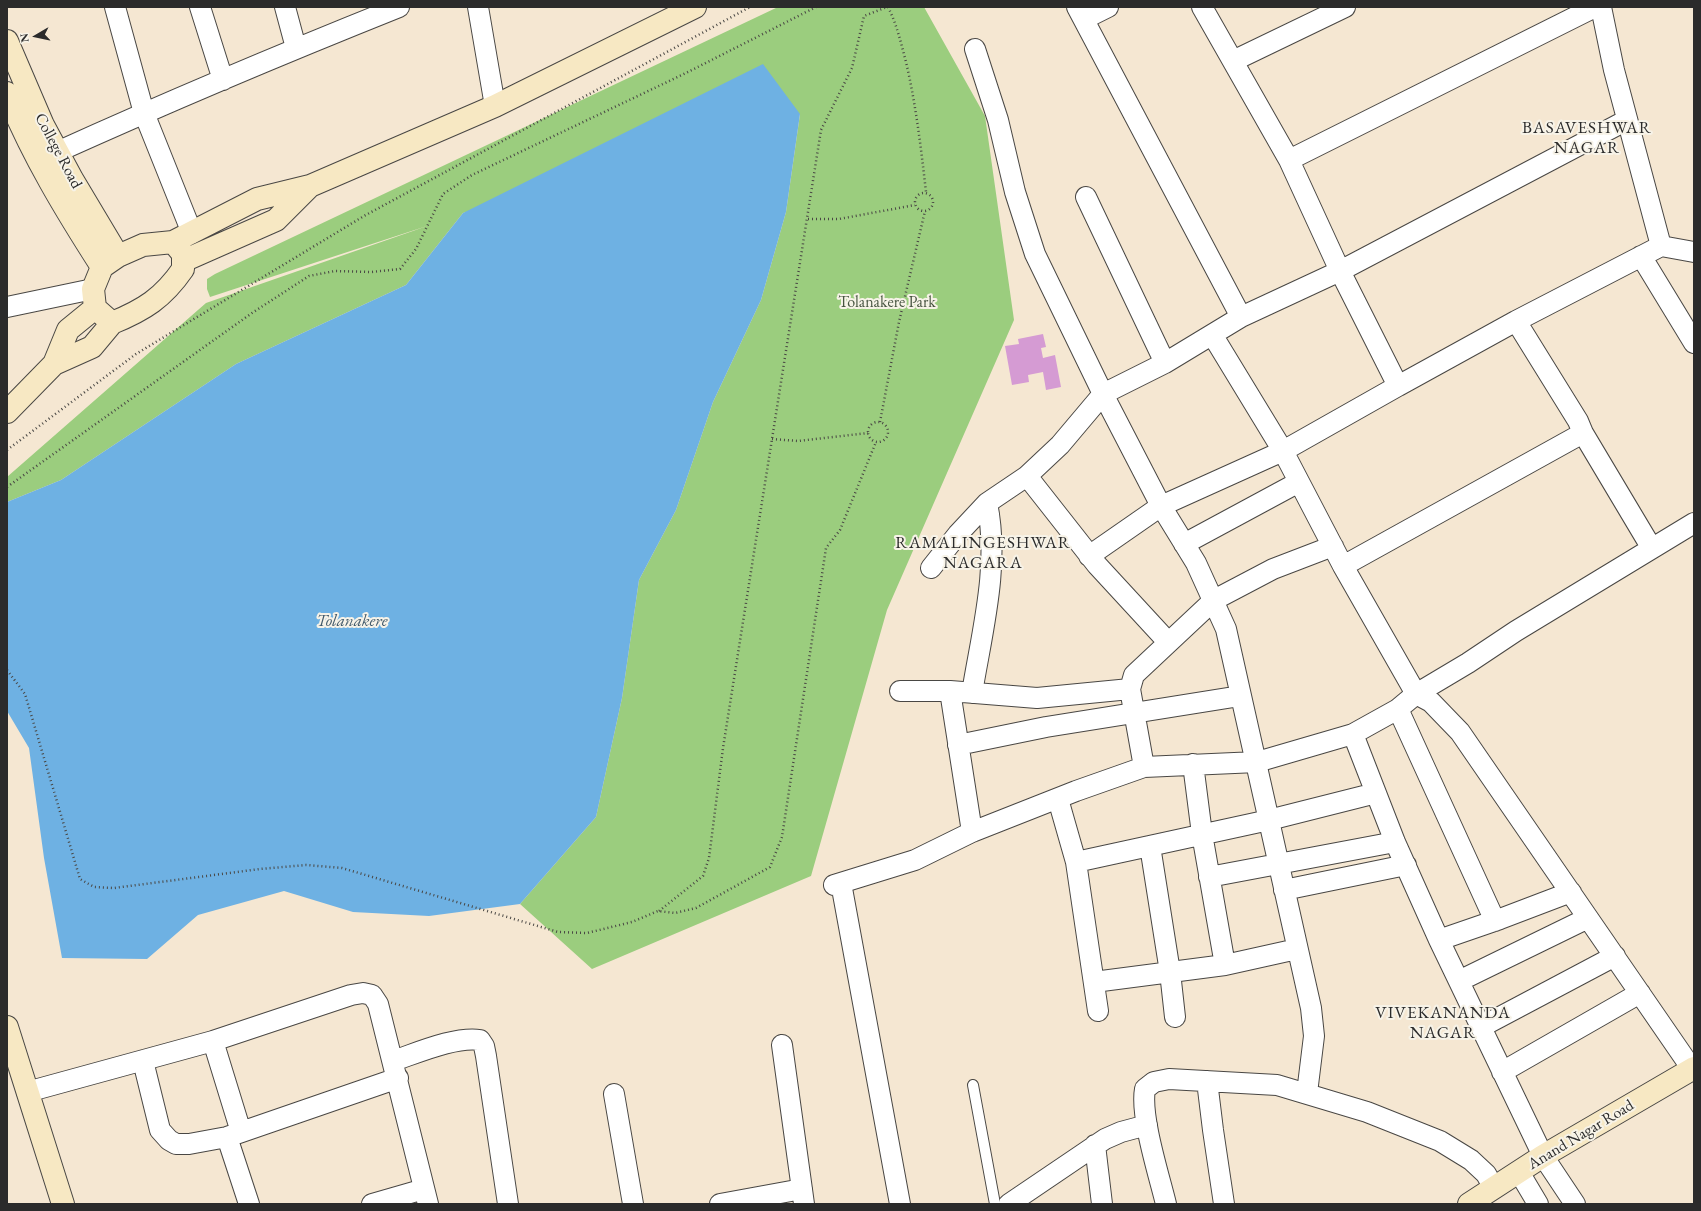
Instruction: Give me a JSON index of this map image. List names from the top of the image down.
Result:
{
  "streets": {
    "main road": ["College Road", "Anand Nagar Road"]
  },
  "districts": ["BASAVESHWAR NAGAR", "RAMALINGESHWAR NAGARA", "VIVEKANANDA NAGAR"],
  "water": ["Tolanakere"],
  "parks": ["Tolanakere Park"],
  "north": "left"
}
